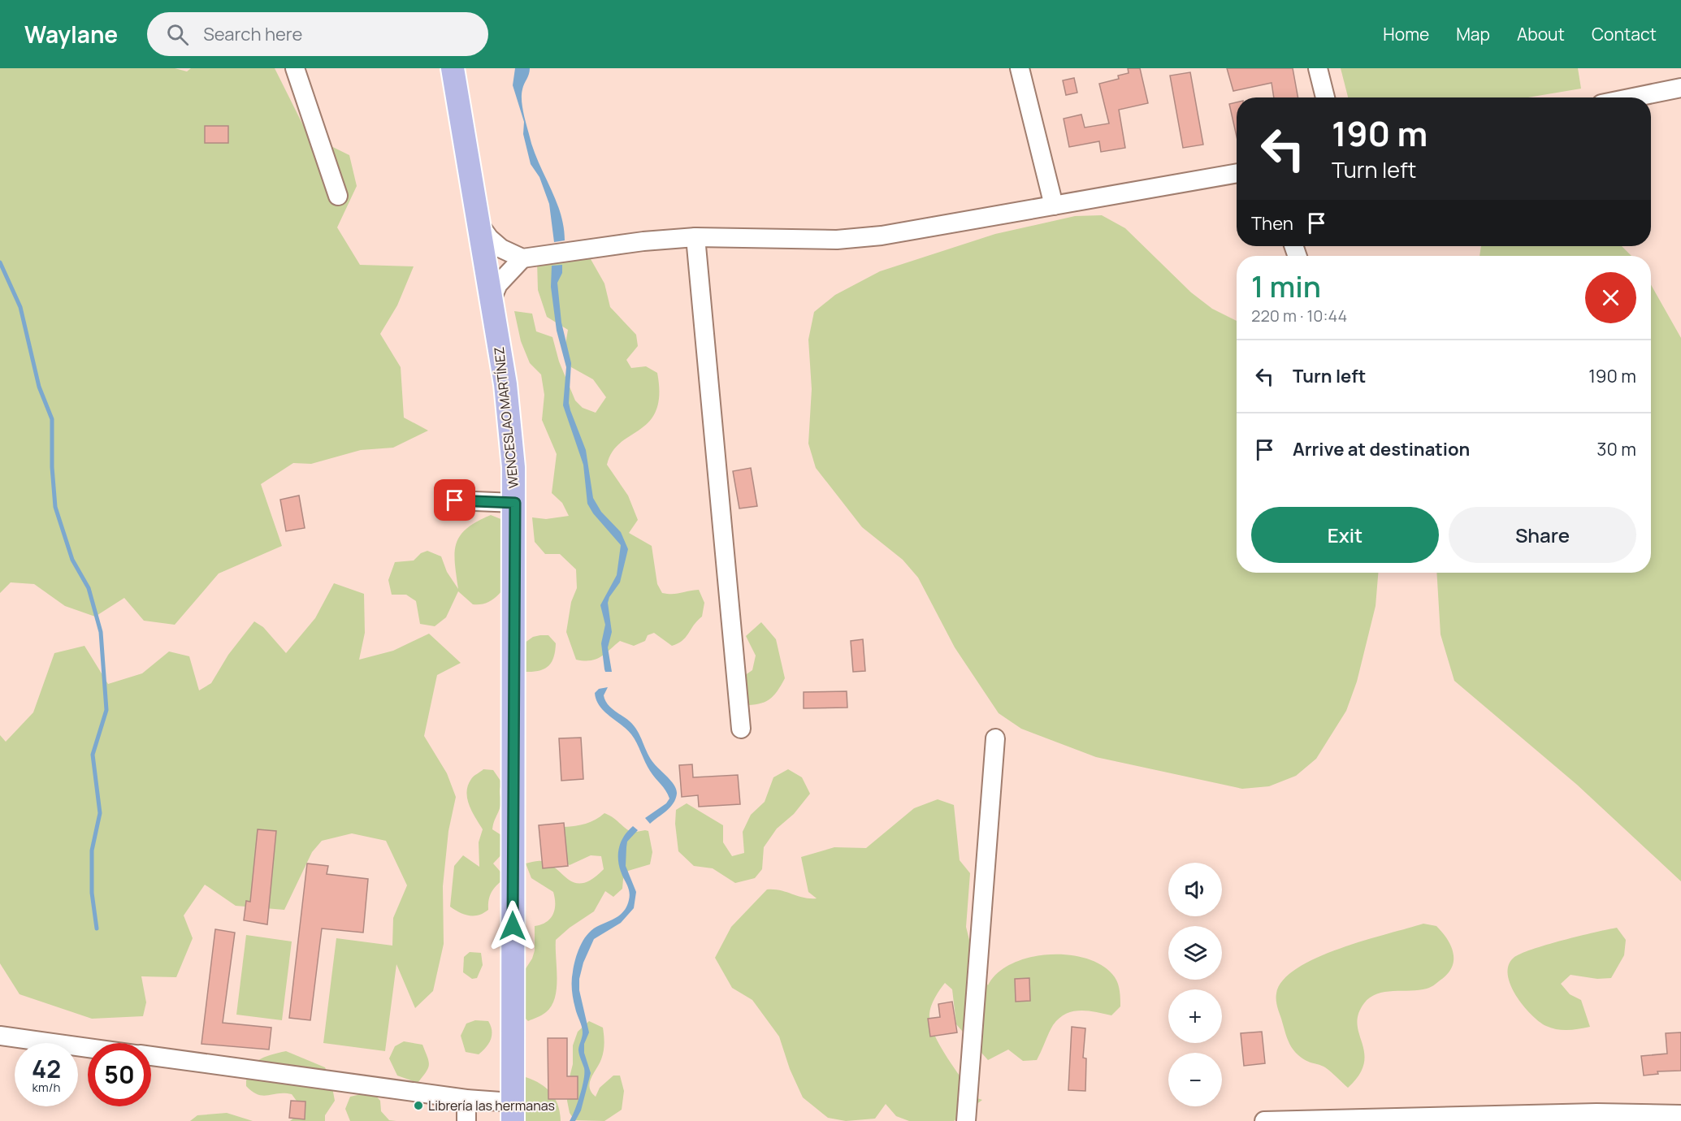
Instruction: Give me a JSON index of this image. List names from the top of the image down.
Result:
{
  "streets": {
    "main road": ["WENCESLAO MARTÍNEZ"]
  },
  "places": ["Librería las hermanas"],
  "page": {
    "header": "Waylane",
    "search": "Search here",
    "nav": [
      "Home",
      "Map",
      "About",
      "Contact"
    ],
    "turn": ["190 m", "Turn left"],
    "then": "Then",
    "heading": ["1 min", "220 m · 10:44"],
    "list": [
      {
        "name": "Turn left",
        "value": "190 m"
      },
      {
        "name": "Arrive at destination",
        "value": "30 m"
      }
    ],
    "buttons": ["Exit", "Share"],
    "map_buttons": ["+", "−"],
    "speed": "42 km/h",
    "limit": "50"
  }
}
